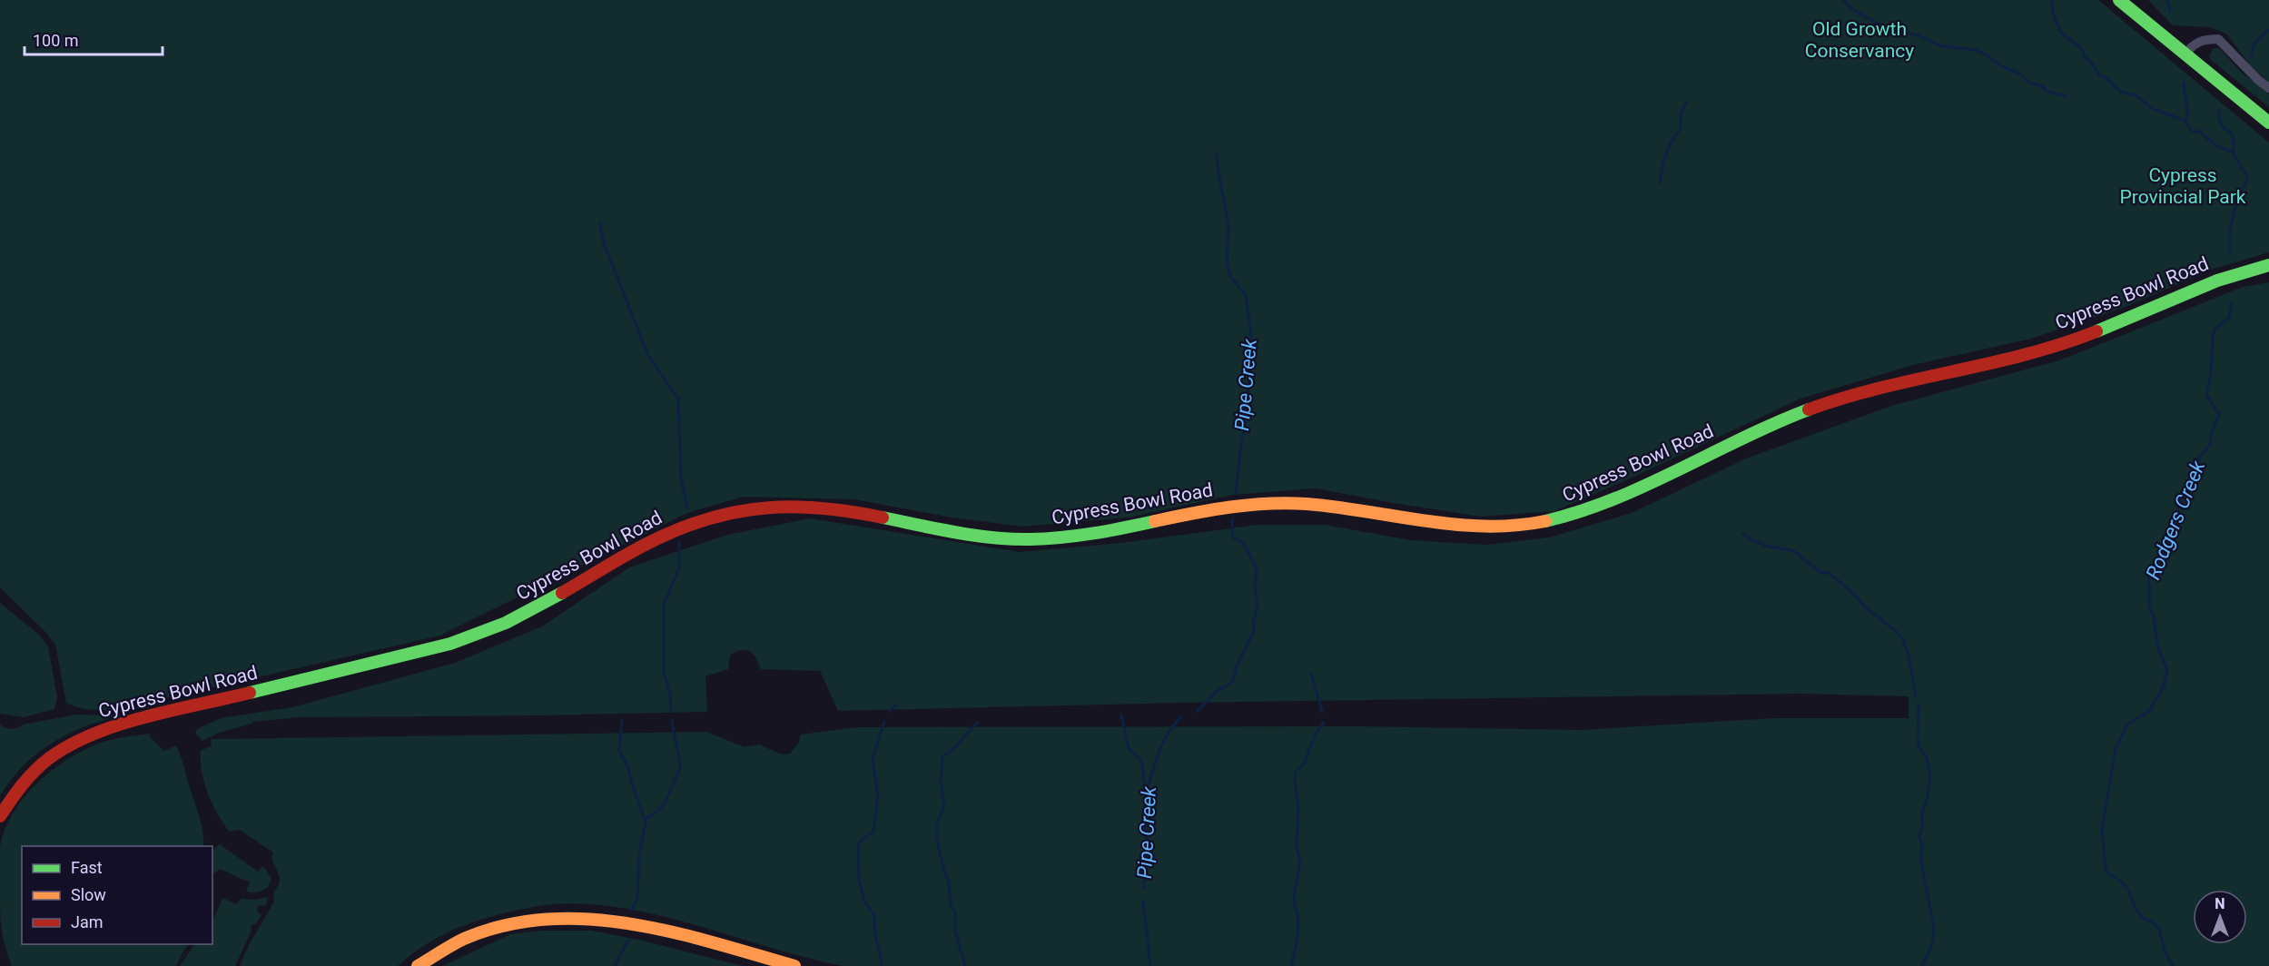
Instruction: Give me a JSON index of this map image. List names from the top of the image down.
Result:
{
  "streets": {
    "street": ["Cypress Bowl Road"]
  },
  "water": ["Pipe Creek", "Rodgers Creek"],
  "parks": ["Old Growth Conservancy", "Cypress Provincial Park"],
  "legend": ["Fast", "Slow", "Jam"],
  "scale_bar": "100 m",
  "north": "top"
}
